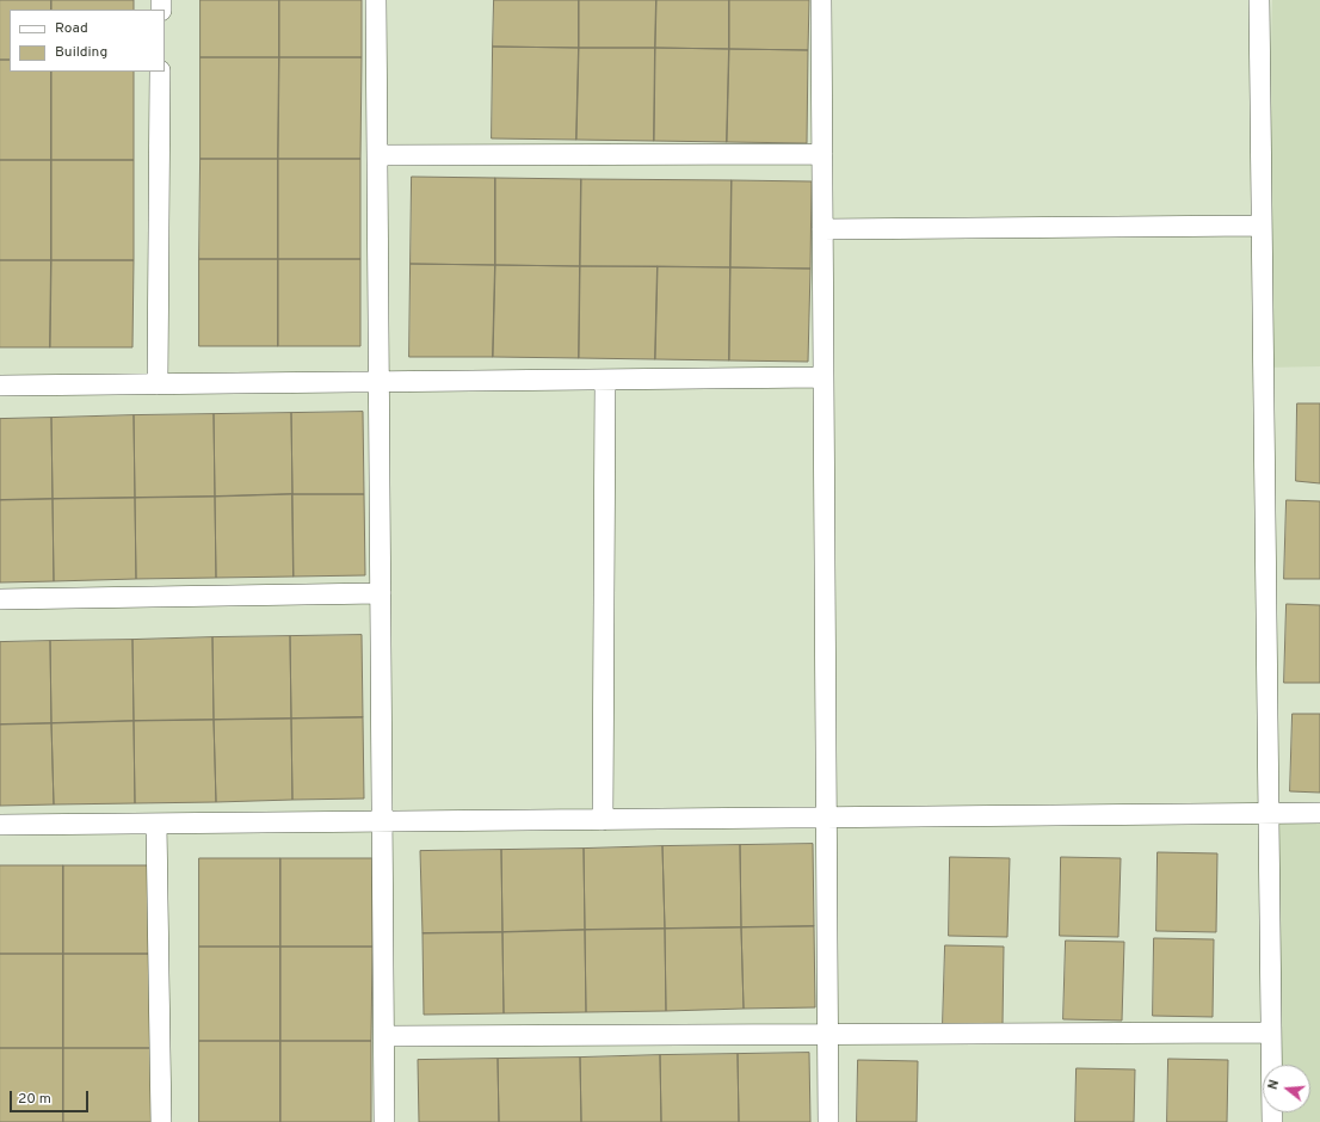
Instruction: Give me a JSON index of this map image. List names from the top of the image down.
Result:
{
  "legend": ["Road", "Building"],
  "scale_bar": "20 m",
  "north": "left"
}
